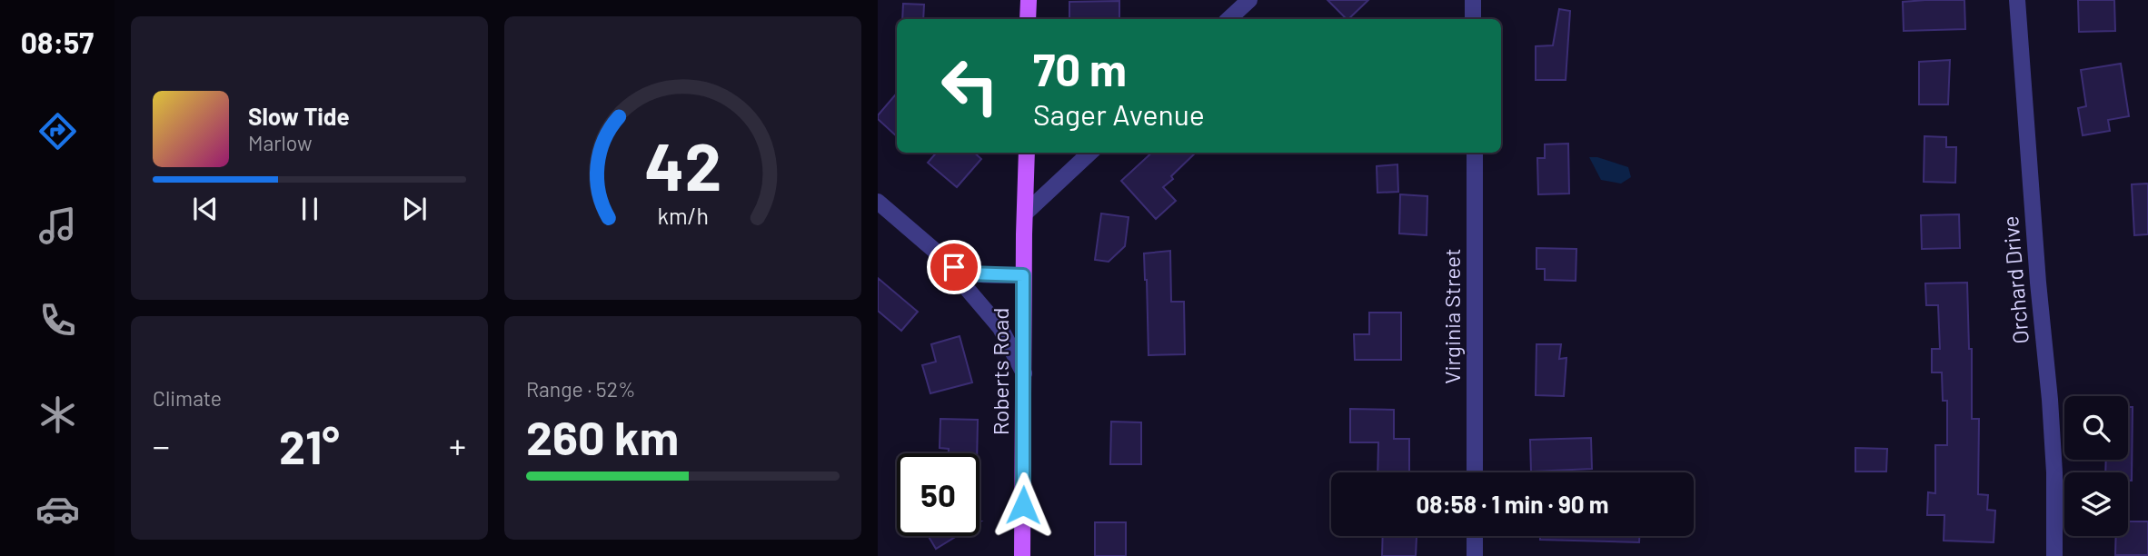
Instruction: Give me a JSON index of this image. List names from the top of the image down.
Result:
{
  "streets": {
    "main road": ["Roberts Road"],
    "street": ["Orchard Drive", "Virginia Street"]
  },
  "page": {
    "tabs": "08:57",
    "turn": ["70 m", "Sager Avenue"],
    "song": ["Slow Tide", "Marlow"],
    "tile": [
      "Climate",
      ["Range · 52%", "260 km"]
    ],
    "heat": ["−", "21°", "+"],
    "limit": "50",
    "trip": "08:58 · 1 min · 90 m",
    "gauge": ["42", "km/h"]
  }
}
